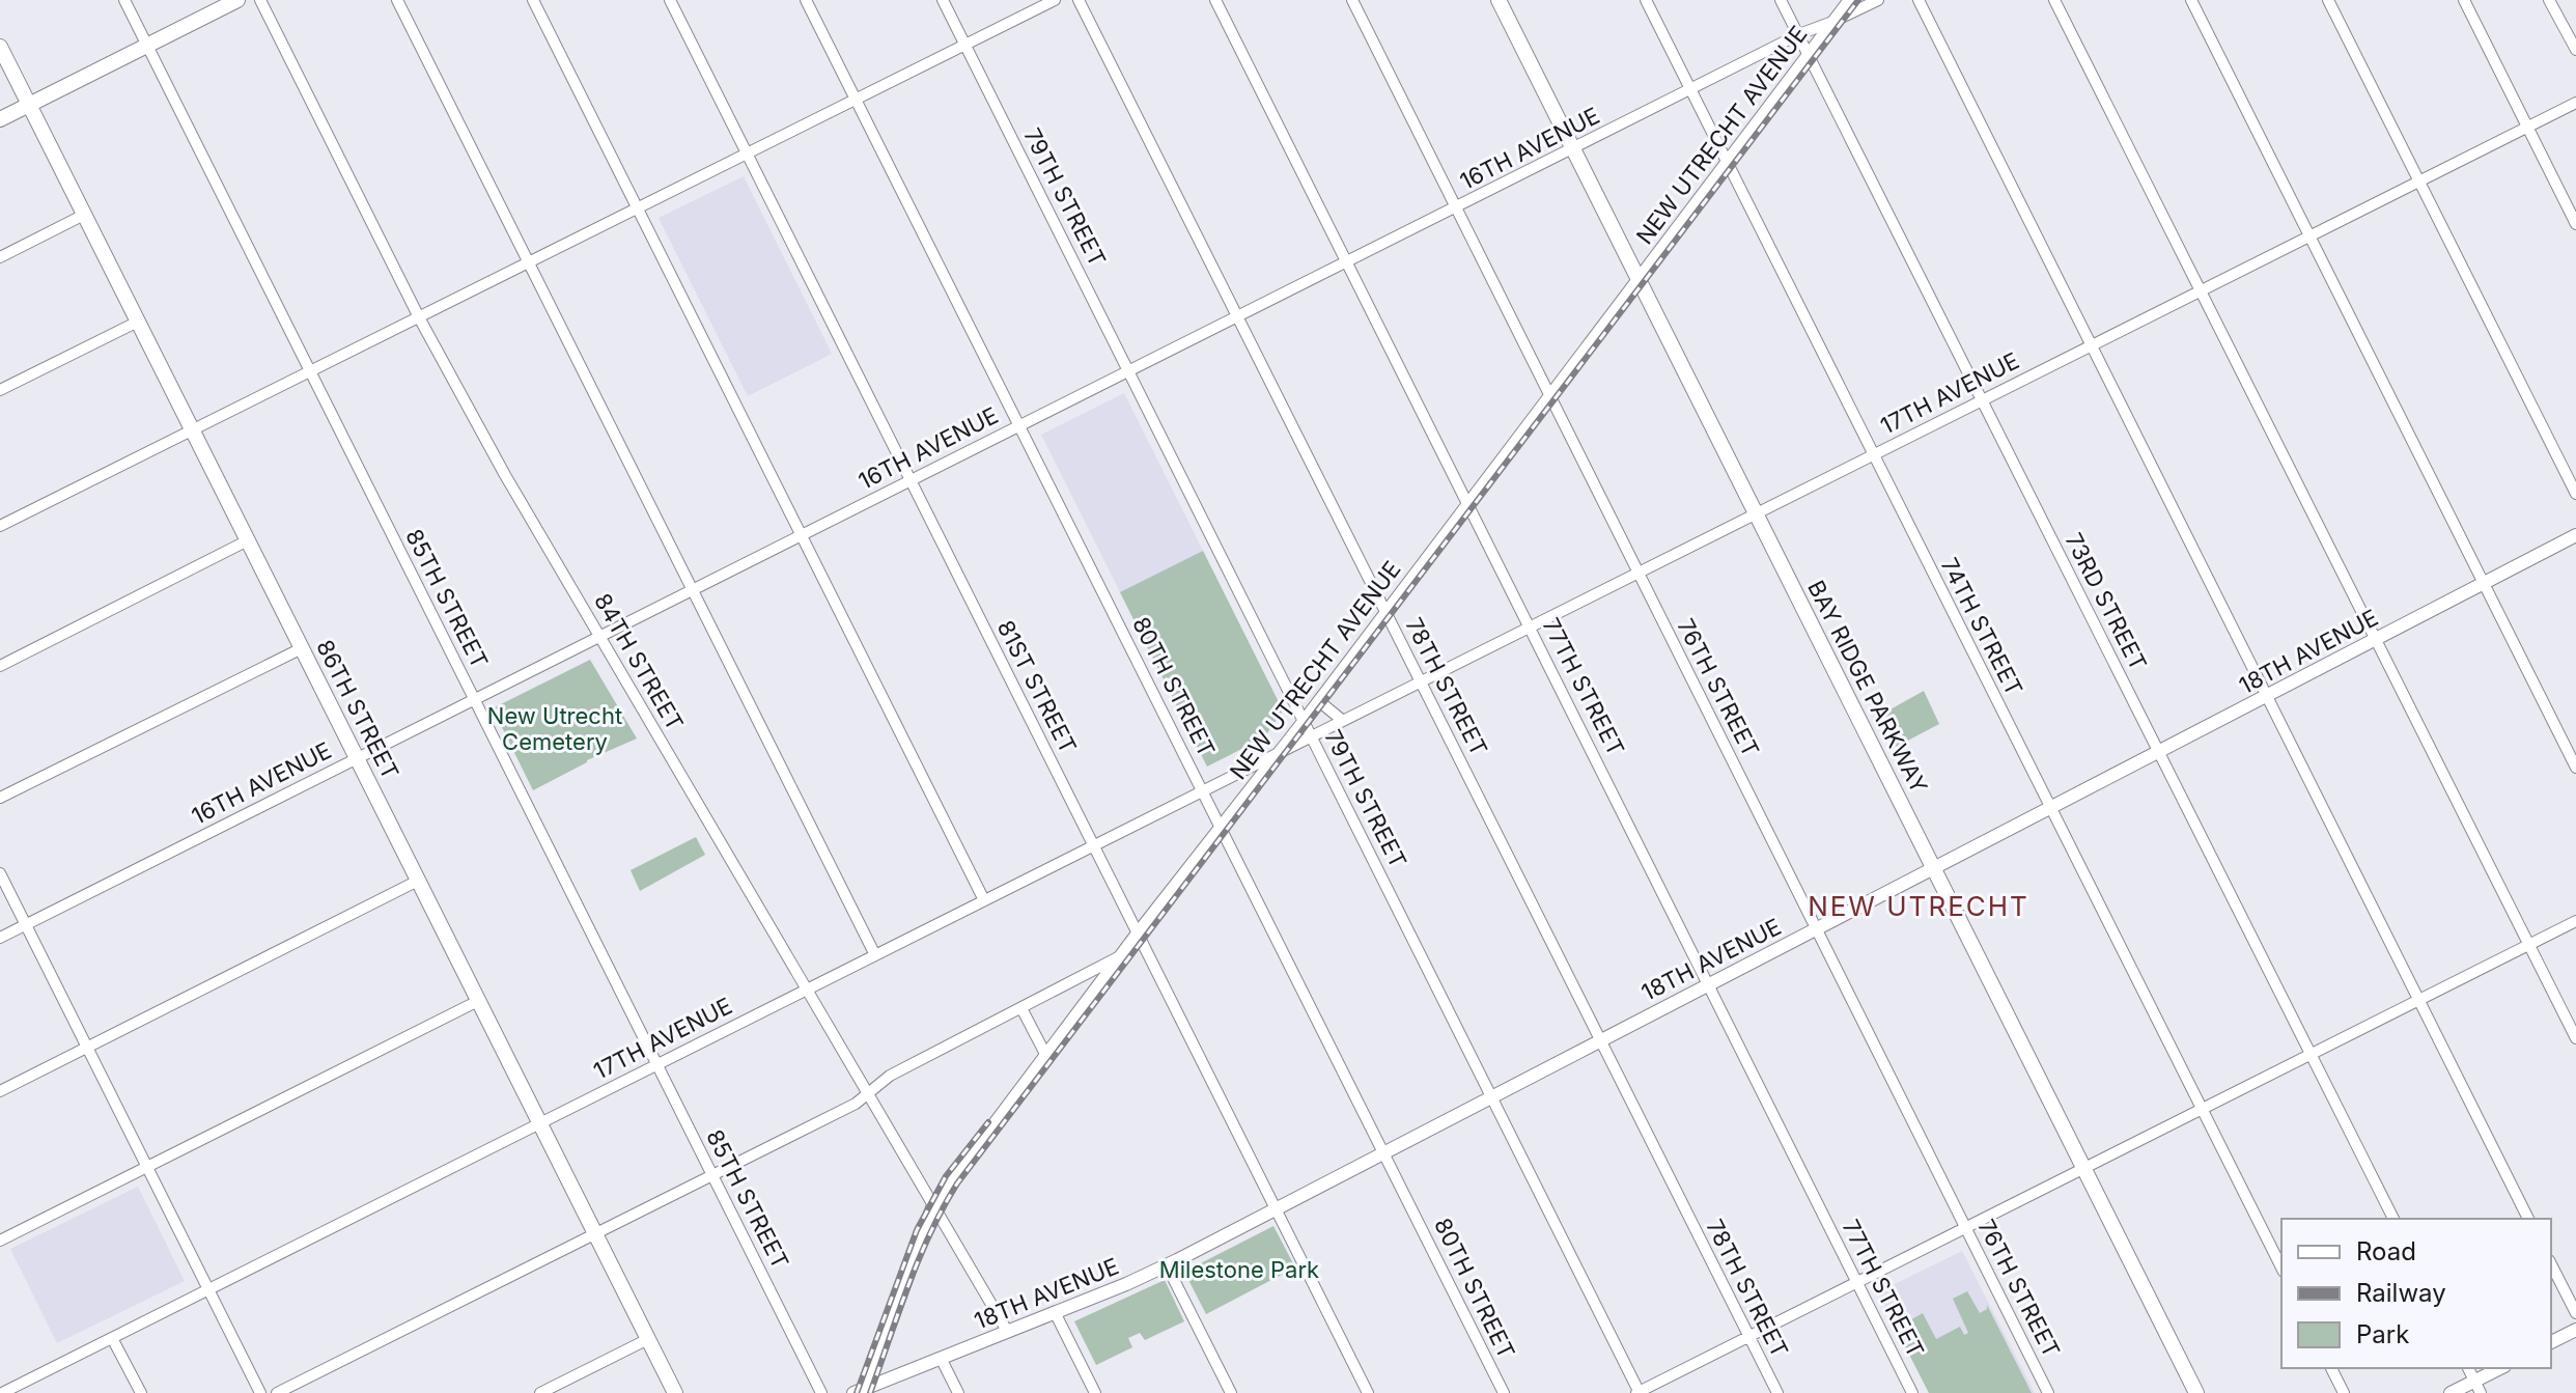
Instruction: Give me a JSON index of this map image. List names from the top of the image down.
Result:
{
  "streets": {
    "main road": ["BAY RIDGE PARKWAY", "86TH STREET"],
    "street": [
      "NEW UTRECHT AVENUE",
      "16TH AVENUE",
      "79TH STREET",
      "17TH AVENUE",
      "85TH STREET",
      "73RD STREET",
      "74TH STREET",
      "18TH AVENUE",
      "84TH STREET",
      "81ST STREET",
      "80TH STREET",
      "78TH STREET",
      "77TH STREET",
      "76TH STREET"
    ]
  },
  "crossings": [
    ["NEW UTRECHT AVENUE", "16TH AVENUE"],
    ["NEW UTRECHT AVENUE", "79TH STREET"],
    ["NEW UTRECHT AVENUE", "17TH AVENUE"],
    ["NEW UTRECHT AVENUE", "73RD STREET"],
    ["NEW UTRECHT AVENUE", "74TH STREET"],
    ["NEW UTRECHT AVENUE", "18TH AVENUE"],
    ["NEW UTRECHT AVENUE", "84TH STREET"],
    ["NEW UTRECHT AVENUE", "81ST STREET"],
    ["NEW UTRECHT AVENUE", "80TH STREET"],
    ["NEW UTRECHT AVENUE", "78TH STREET"],
    ["NEW UTRECHT AVENUE", "77TH STREET"],
    ["NEW UTRECHT AVENUE", "BAY RIDGE PARKWAY"],
    ["NEW UTRECHT AVENUE", "76TH STREET"],
    ["16TH AVENUE", "79TH STREET"],
    ["16TH AVENUE", "85TH STREET"],
    ["16TH AVENUE", "73RD STREET"],
    ["16TH AVENUE", "74TH STREET"],
    ["16TH AVENUE", "84TH STREET"],
    ["16TH AVENUE", "81ST STREET"],
    ["16TH AVENUE", "80TH STREET"],
    ["16TH AVENUE", "78TH STREET"],
    ["16TH AVENUE", "77TH STREET"],
    ["16TH AVENUE", "BAY RIDGE PARKWAY"],
    ["16TH AVENUE", "76TH STREET"],
    ["16TH AVENUE", "86TH STREET"],
    ["79TH STREET", "17TH AVENUE"],
    ["79TH STREET", "18TH AVENUE"],
    ["17TH AVENUE", "85TH STREET"],
    ["17TH AVENUE", "73RD STREET"],
    ["17TH AVENUE", "74TH STREET"],
    ["17TH AVENUE", "84TH STREET"],
    ["17TH AVENUE", "81ST STREET"],
    ["17TH AVENUE", "80TH STREET"],
    ["17TH AVENUE", "78TH STREET"],
    ["17TH AVENUE", "77TH STREET"],
    ["17TH AVENUE", "BAY RIDGE PARKWAY"],
    ["17TH AVENUE", "76TH STREET"],
    ["17TH AVENUE", "86TH STREET"],
    ["73RD STREET", "18TH AVENUE"],
    ["74TH STREET", "18TH AVENUE"],
    ["18TH AVENUE", "84TH STREET"],
    ["18TH AVENUE", "81ST STREET"],
    ["18TH AVENUE", "80TH STREET"],
    ["18TH AVENUE", "78TH STREET"],
    ["18TH AVENUE", "77TH STREET"],
    ["18TH AVENUE", "BAY RIDGE PARKWAY"],
    ["18TH AVENUE", "76TH STREET"]
  ],
  "districts": ["NEW UTRECHT"],
  "parks": ["New Utrecht Cemetery", "Milestone Park"],
  "legend": ["Road", "Railway", "Park"]
}
